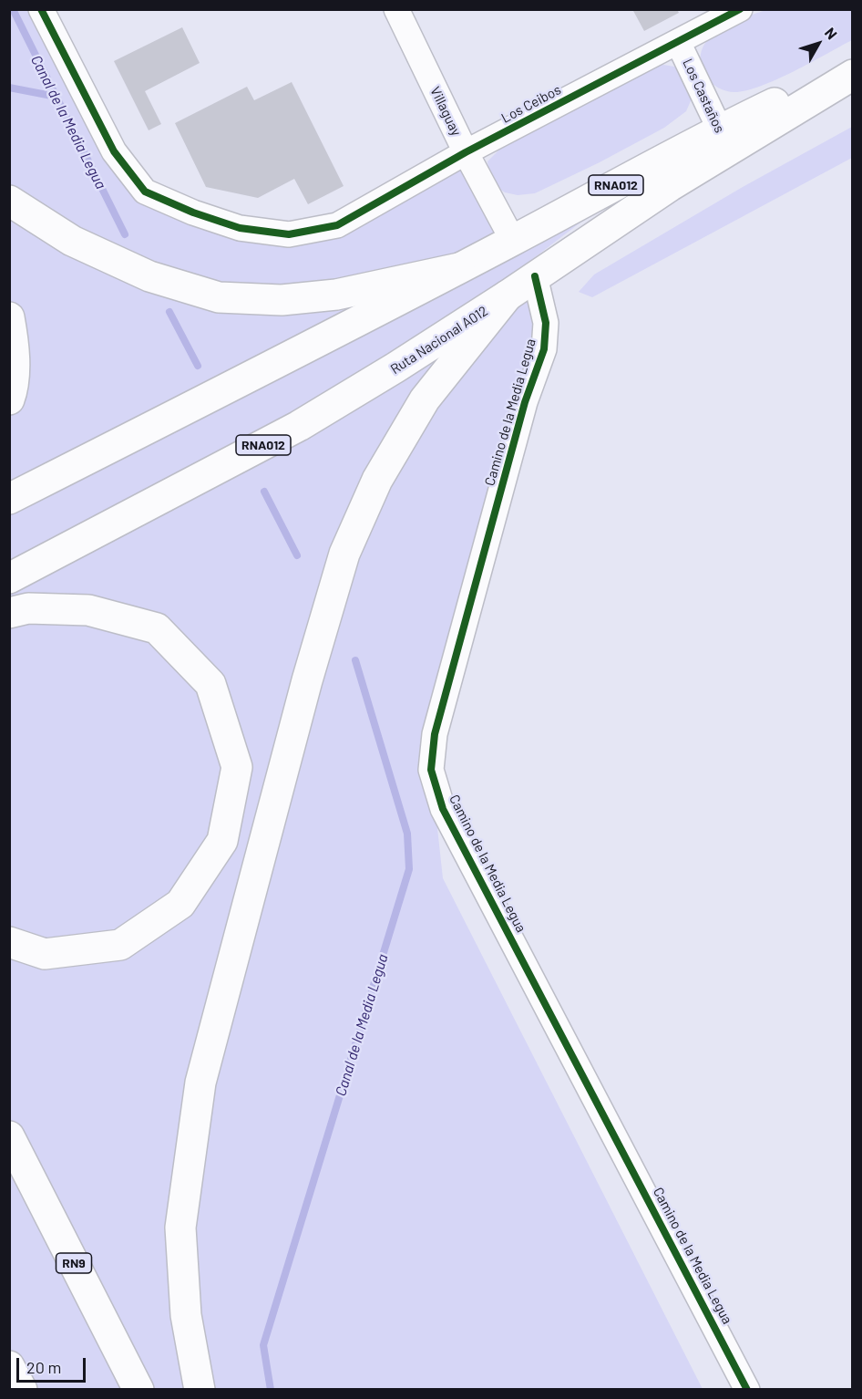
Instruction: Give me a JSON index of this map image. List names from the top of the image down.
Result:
{
  "streets": {
    "highway": ["RNA012", "Ruta Nacional A012", "RN9"],
    "street": [
      "Los Castaños",
      "Los Ceibos",
      "Villaguay",
      "Camino de la Media Legua"
    ]
  },
  "crossings": [
    ["Los Castaños", "Los Ceibos"],
    ["Los Castaños", "Ruta Nacional A012"],
    ["Los Ceibos", "Villaguay"],
    ["Villaguay", "Ruta Nacional A012"],
    ["Ruta Nacional A012", "Camino de la Media Legua"]
  ],
  "water": ["Canal de la Media Legua"],
  "scale_bar": "20 m",
  "north": "top right"
}
